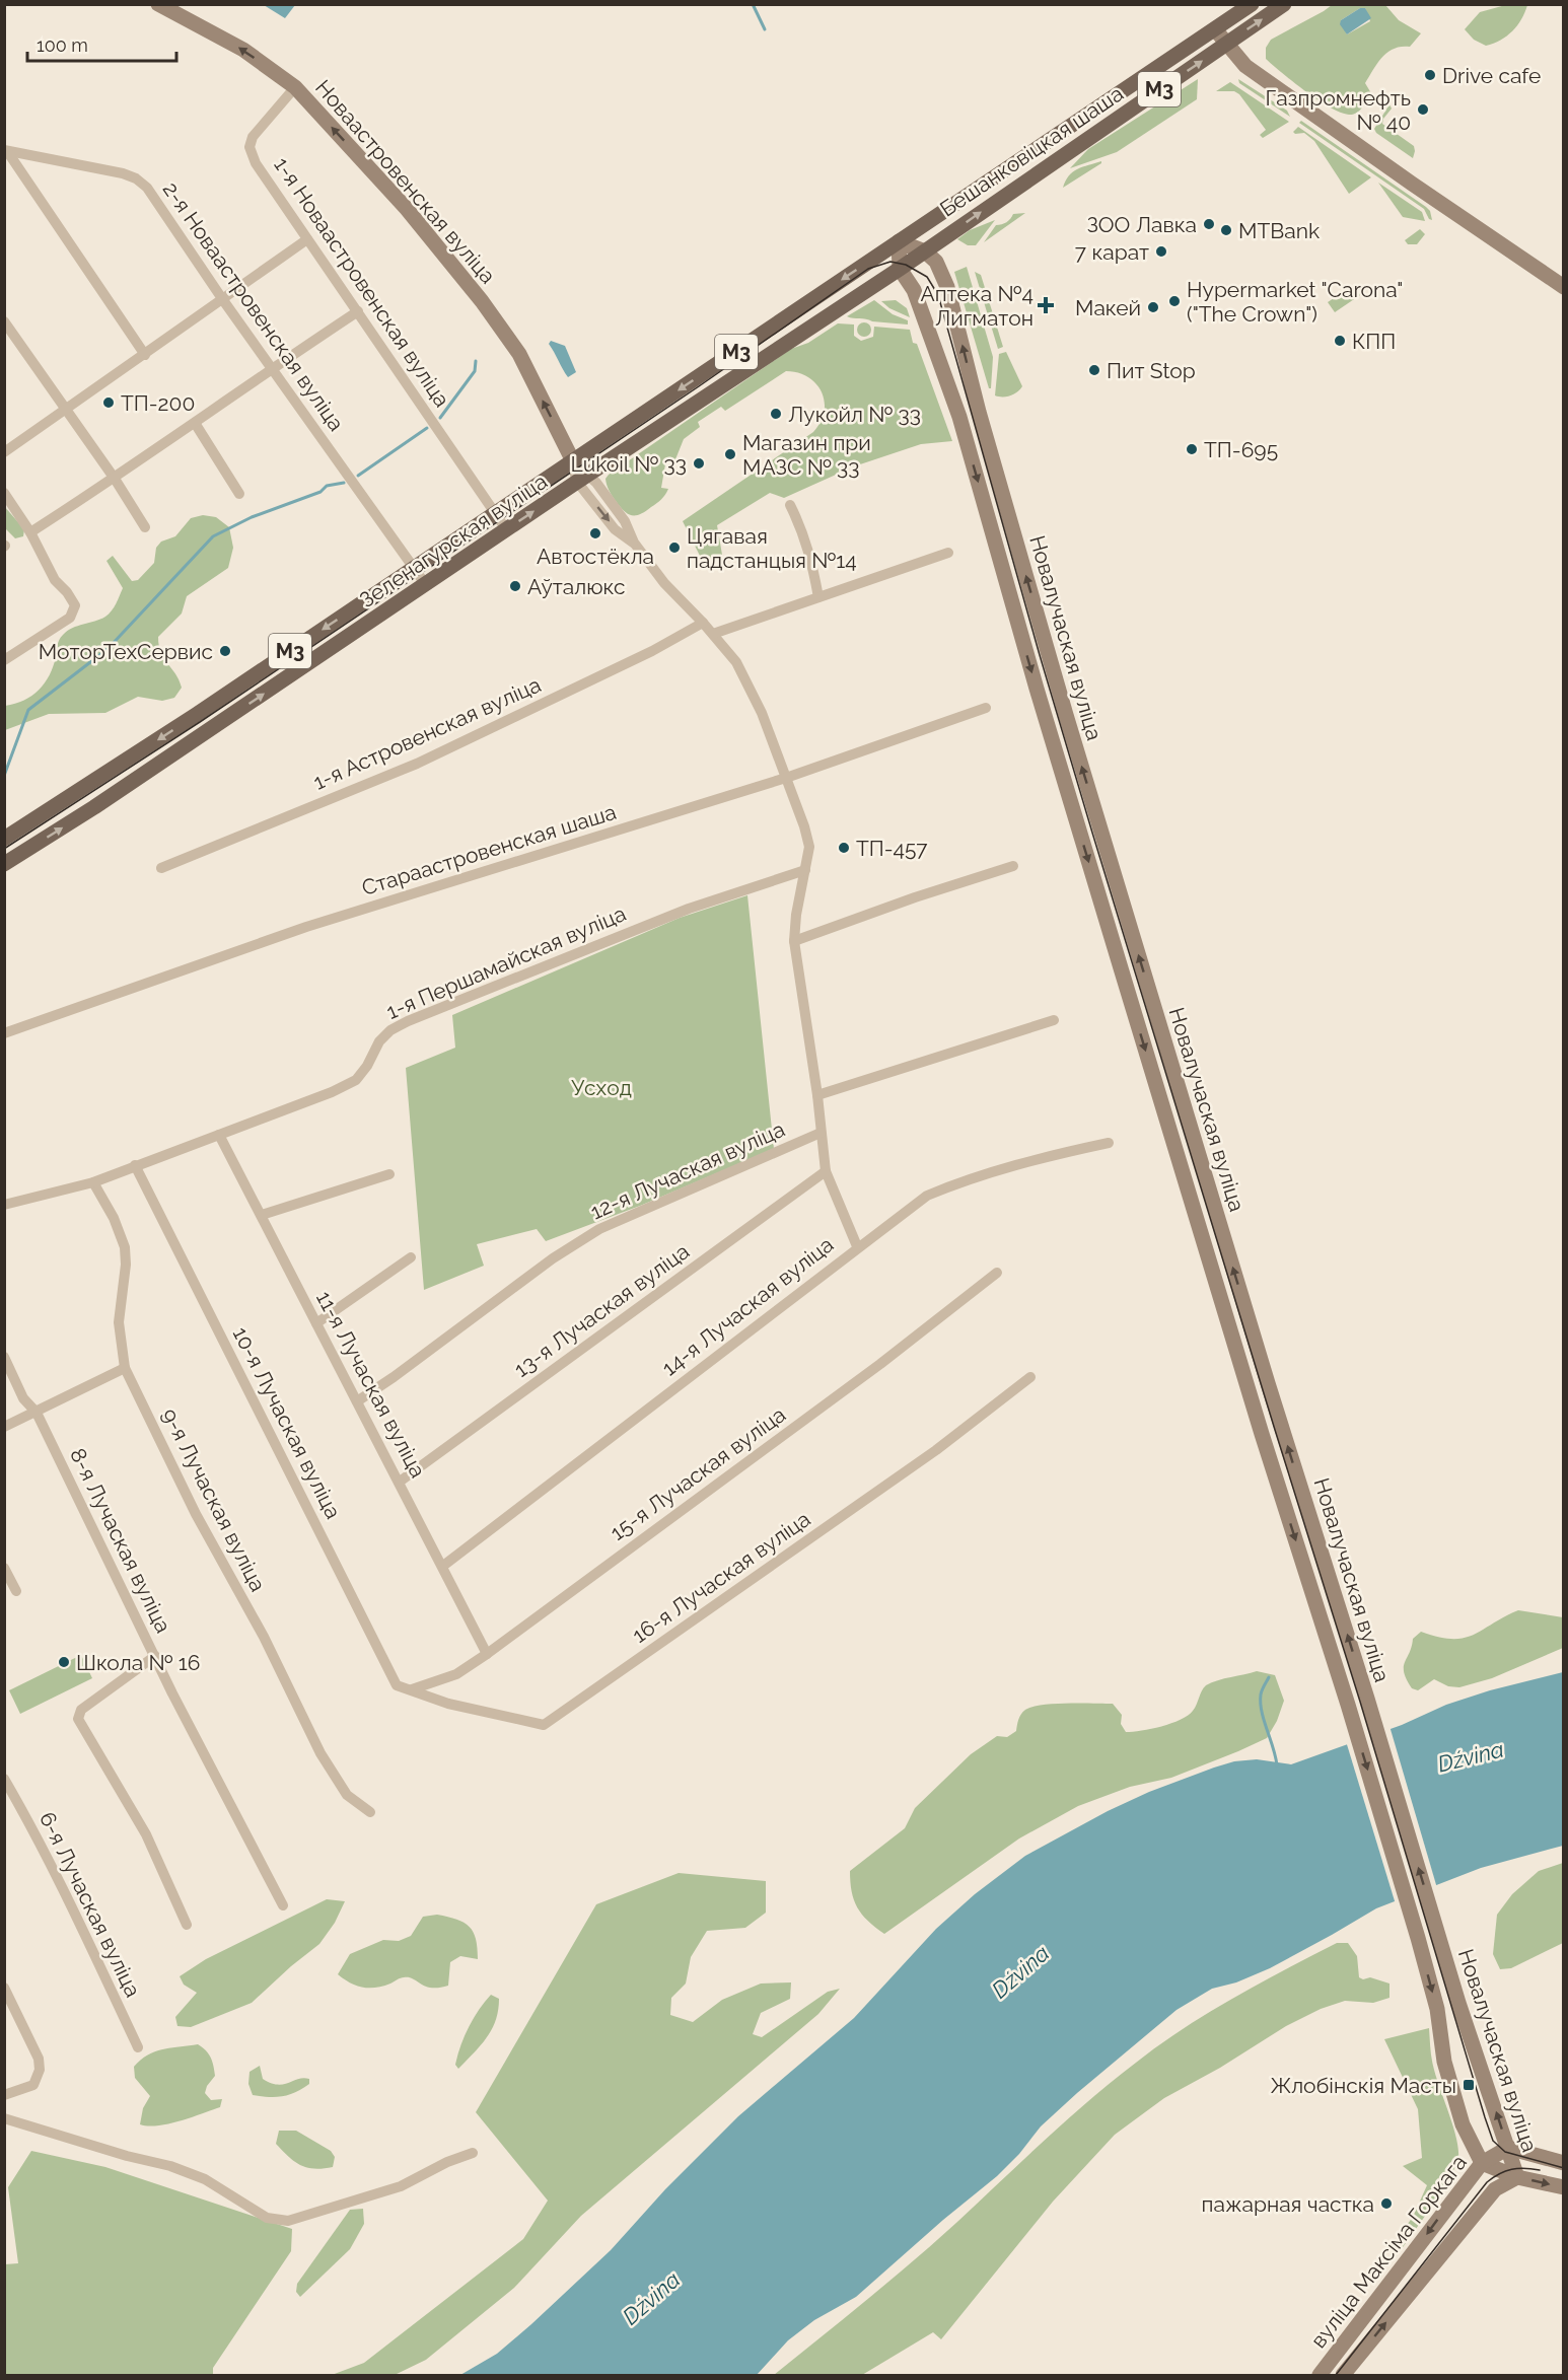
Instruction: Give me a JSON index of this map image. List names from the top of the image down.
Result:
{
  "streets": {
    "main road": [
      "М3",
      "Бешанковіцкая шаша",
      "Новаастровенская вуліца",
      "Зеленагурская вуліца",
      "Новалучаская вуліца",
      "вуліца Максіма Горкага"
    ],
    "street": [
      "1-я Новаастровенская вуліца",
      "2-я Новаастровенская вуліца",
      "1-я Астровенская вуліца",
      "Стараастровенская шаша",
      "1-я Першамайская вуліца",
      "12-я Лучаская вуліца",
      "14-я Лучаская вуліца",
      "13-я Лучаская вуліца",
      "11-я Лучаская вуліца",
      "10-я Лучаская вуліца",
      "15-я Лучаская вуліца",
      "9-я Лучаская вуліца",
      "8-я Лучаская вуліца",
      "16-я Лучаская вуліца",
      "6-я Лучаская вуліца"
    ]
  },
  "crossings": [
    ["Бешанковіцкая шаша", "Зеленагурская вуліца"],
    ["Бешанковіцкая шаша", "Новалучаская вуліца"],
    ["Новаастровенская вуліца", "1-я Новаастровенская вуліца"],
    ["Новаастровенская вуліца", "Зеленагурская вуліца"],
    ["1-я Новаастровенская вуліца", "Зеленагурская вуліца"],
    ["2-я Новаастровенская вуліца", "Зеленагурская вуліца"],
    ["Зеленагурская вуліца", "Новалучаская вуліца"],
    ["Новалучаская вуліца", "вуліца Максіма Горкага"],
    ["1-я Першамайская вуліца", "11-я Лучаская вуліца"],
    ["1-я Першамайская вуліца", "10-я Лучаская вуліца"],
    ["1-я Першамайская вуліца", "9-я Лучаская вуліца"],
    ["12-я Лучаская вуліца", "11-я Лучаская вуліца"],
    ["14-я Лучаская вуліца", "11-я Лучаская вуліца"],
    ["13-я Лучаская вуліца", "11-я Лучаская вуліца"],
    ["11-я Лучаская вуліца", "15-я Лучаская вуліца"],
    ["10-я Лучаская вуліца", "15-я Лучаская вуліца"],
    ["10-я Лучаская вуліца", "16-я Лучаская вуліца"],
    ["15-я Лучаская вуліца", "16-я Лучаская вуліца"]
  ],
  "one_way": ["Новаастровенская вуліца"],
  "water": ["Dźvina"],
  "parks": ["Усход"],
  "places": {
    "other": [
      "Drive cafe",
      "Газпромнефть № 40",
      "ЗОО Лавка",
      "MTBank",
      "7 карат",
      "Hypermarket \"Carona\" (\"The Crown\")",
      "Макей",
      "КПП",
      "Пит Stop",
      "ТП-200",
      "Лукойл № 33",
      "ТП-695",
      "Магазин при МАЗС № 33",
      "Lukoil № 33",
      "Автостёкла",
      "Цягавая падстанцыя №14",
      "Аўталюкс",
      "МоторТехСервис",
      "ТП-457",
      "Школа № 16",
      "пажарная частка"
    ],
    "health": ["Аптека №4 Лигматон"],
    "transit": ["Жлобінскія Масты"]
  },
  "scale_bar": "100 m"
}
